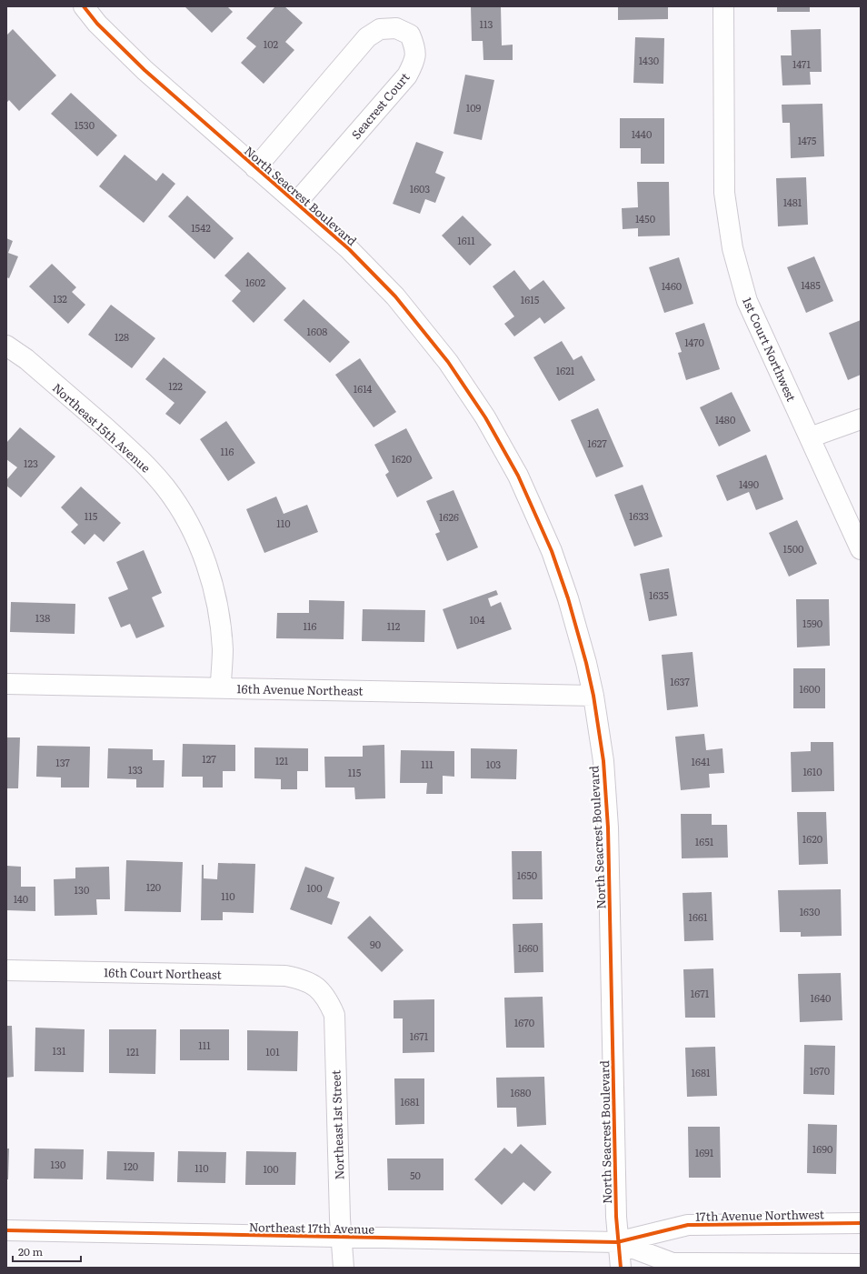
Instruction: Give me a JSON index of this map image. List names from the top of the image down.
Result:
{
  "streets": {
    "street": [
      "Seacrest Court",
      "North Seacrest Boulevard",
      "1st Court Northwest",
      "Northeast 15th Avenue",
      "16th Avenue Northeast",
      "16th Court Northeast",
      "Northeast 1st Street",
      "17th Avenue Northwest",
      "Northeast 17th Avenue"
    ]
  },
  "crossings": [
    ["Seacrest Court", "North Seacrest Boulevard"],
    ["North Seacrest Boulevard", "16th Avenue Northeast"],
    ["North Seacrest Boulevard", "17th Avenue Northwest"],
    ["North Seacrest Boulevard", "Northeast 17th Avenue"],
    ["Northeast 15th Avenue", "16th Avenue Northeast"],
    ["16th Court Northeast", "Northeast 1st Street"],
    ["Northeast 1st Street", "Northeast 17th Avenue"],
    ["17th Avenue Northwest", "Northeast 17th Avenue"]
  ],
  "house_numbers": [
    "113",
    "102",
    "1430",
    "1471",
    "109",
    "1530",
    "1440",
    "1475",
    "1603",
    "1481",
    "1450",
    "1542",
    "1611",
    "1602",
    "1485",
    "1460",
    "132",
    "1615",
    "1608",
    "128",
    "1470",
    "1621",
    "122",
    "1614",
    "1480",
    "1627",
    "116",
    "1620",
    "123",
    "1490",
    "115",
    "1633",
    "1626",
    "110",
    "1500",
    "1635",
    "138",
    "104",
    "1590",
    "116",
    "112",
    "1637",
    "1600",
    "127",
    "121",
    "1641",
    "137",
    "111",
    "103",
    "133",
    "1610",
    "115",
    "1620",
    "1651",
    "1650",
    "120",
    "100",
    "130",
    "110",
    "140",
    "1630",
    "1661",
    "90",
    "1660",
    "1671",
    "1640",
    "1670",
    "1671",
    "111",
    "131",
    "121",
    "101",
    "1670",
    "1681",
    "1680",
    "1681",
    "1690",
    "1691",
    "130",
    "120",
    "110",
    "100",
    "50"
  ],
  "scale_bar": "20 m"
}
